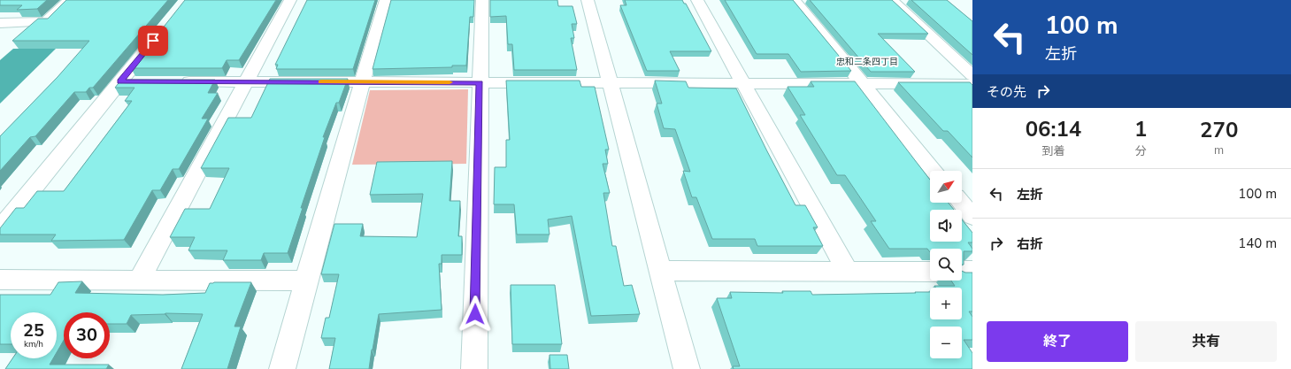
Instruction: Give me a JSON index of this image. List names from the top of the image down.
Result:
{
  "districts": ["忠和二条四丁目"],
  "north": "top right",
  "page": {
    "turn": ["100 m", "左折"],
    "then": "その先",
    "eta": [
      "06:14",
      "到着",
      "1",
      "分",
      "270",
      "m"
    ],
    "list": [
      {
        "name": "左折",
        "value": "100 m"
      },
      {
        "name": "右折",
        "value": "140 m"
      }
    ],
    "map_buttons": ["+", "−"],
    "speed": "25 km/h",
    "limit": "30",
    "buttons": ["終了", "共有"]
  }
}
